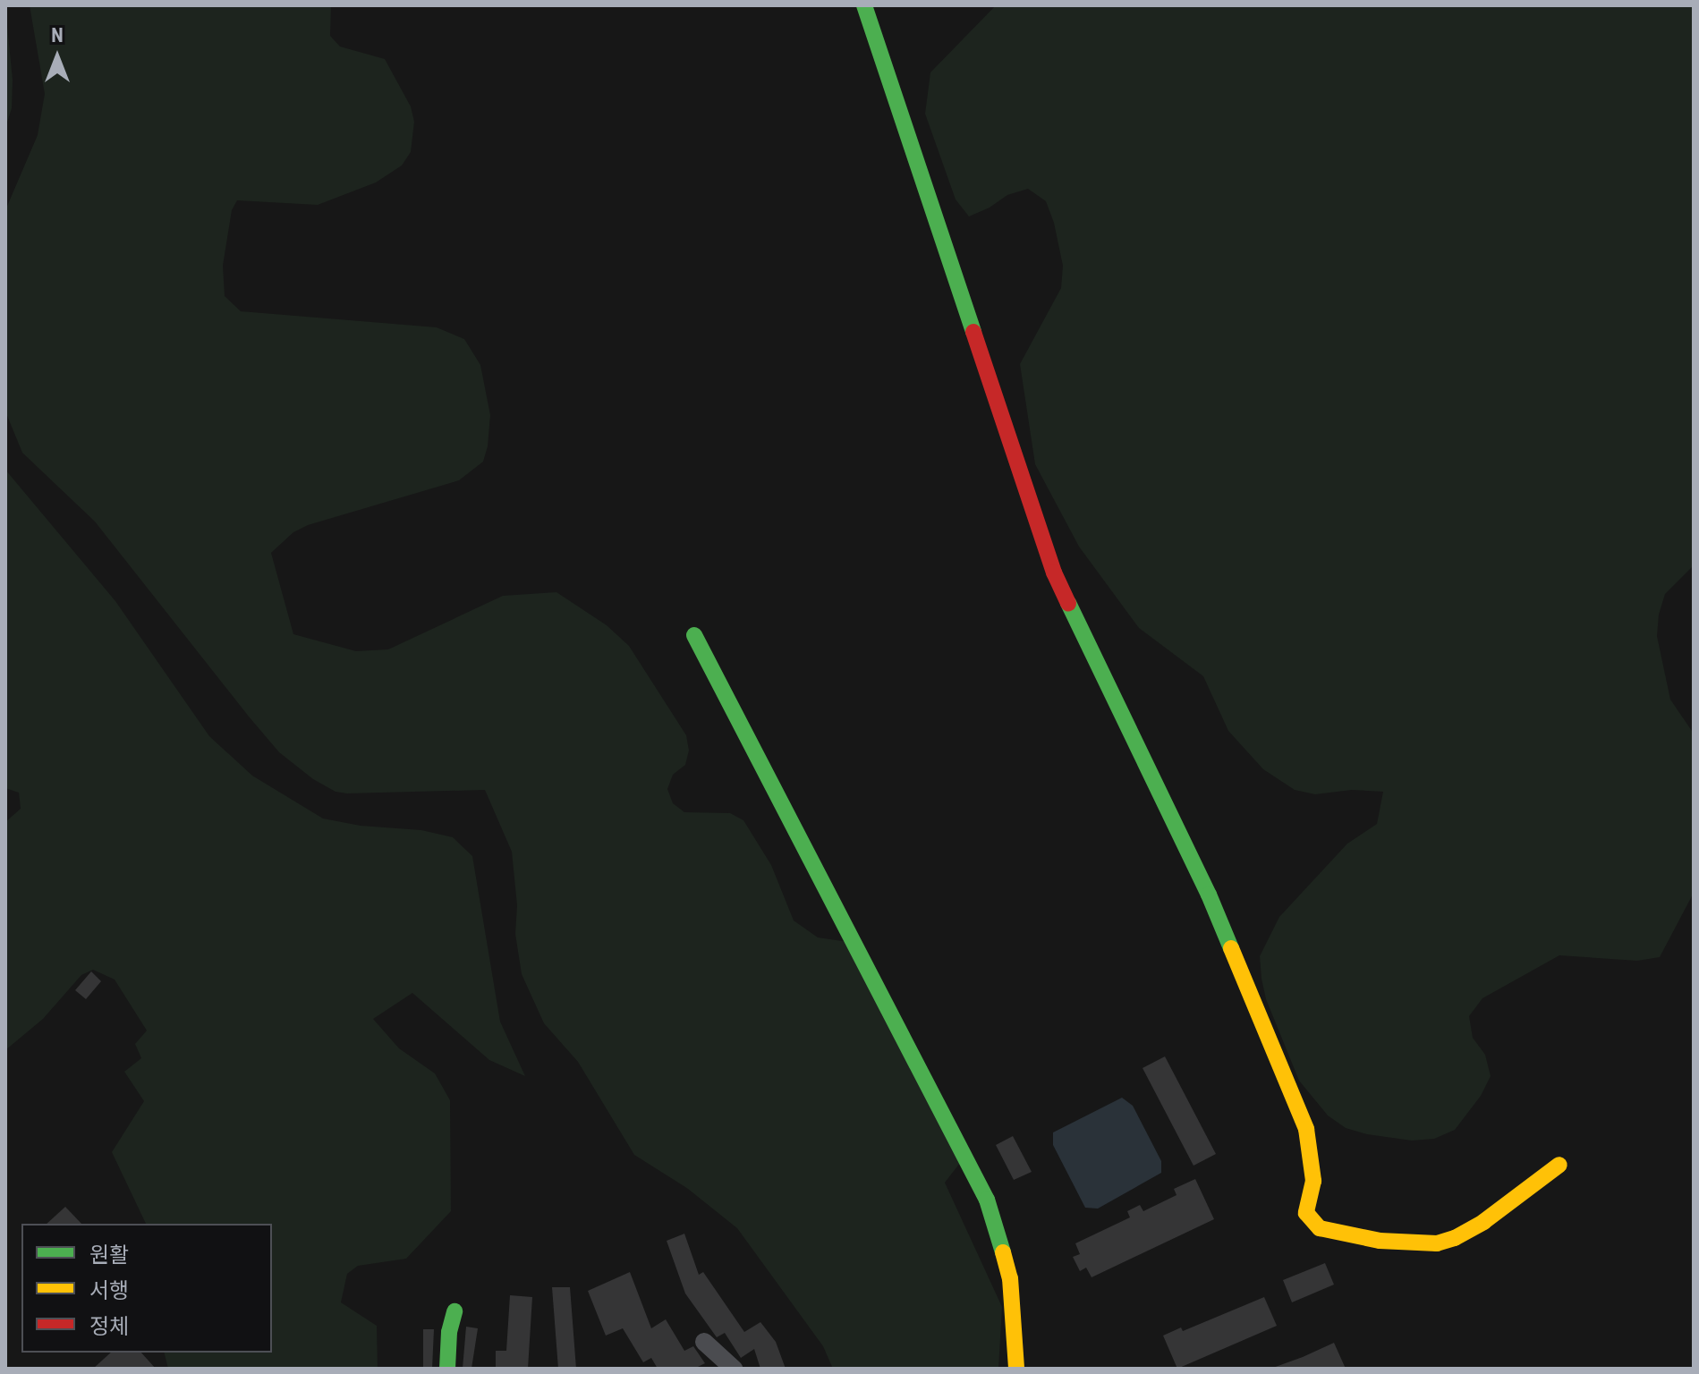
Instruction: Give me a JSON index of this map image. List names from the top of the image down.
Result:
{
  "legend": ["원활", "서행", "정체"],
  "north": "top"
}
